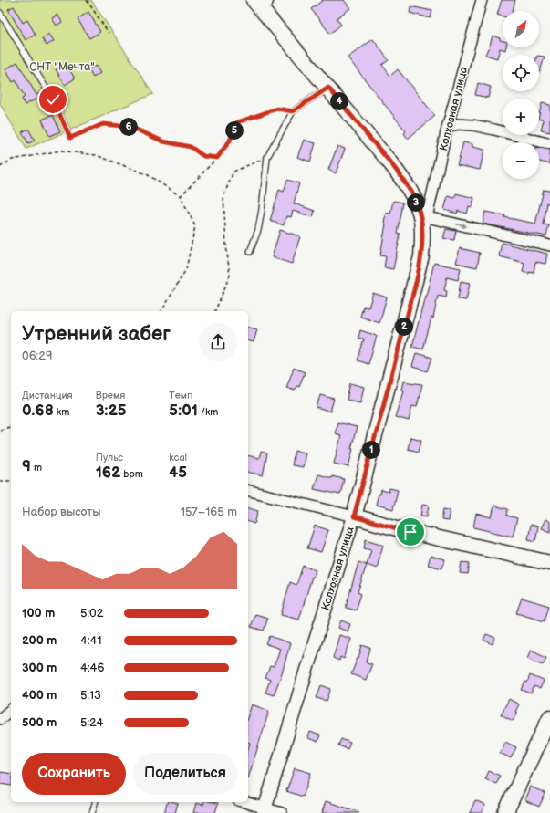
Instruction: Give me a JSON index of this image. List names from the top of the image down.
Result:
{
  "streets": {
    "main road": ["Колхозная улица"]
  },
  "parks": ["СНТ \"Мечта\""],
  "north": "top right",
  "page": {
    "map_buttons": ["+", "−"],
    "pins": [
      "4",
      "6",
      "5",
      "3",
      "2",
      "1"
    ],
    "heading": ["Утренний забег", "06:29"],
    "stats": [
      ["Дистанция", "0.68 km"],
      ["Время", "3:25"],
      ["Темп", "5:01 /km"],
      ["9 m"],
      ["Пульс", "162 bpm"],
      ["kcal", "45"]
    ],
    "chart": ["Набор высоты", "157–165 m"],
    "list": [
      {
        "name": "100 m",
        "note": "5:02"
      },
      {
        "name": "200 m",
        "note": "4:41"
      },
      {
        "name": "300 m",
        "note": "4:46"
      },
      {
        "name": "400 m",
        "note": "5:13"
      },
      {
        "name": "500 m",
        "note": "5:24"
      }
    ],
    "buttons": ["Сохранить", "Поделиться"]
  }
}
